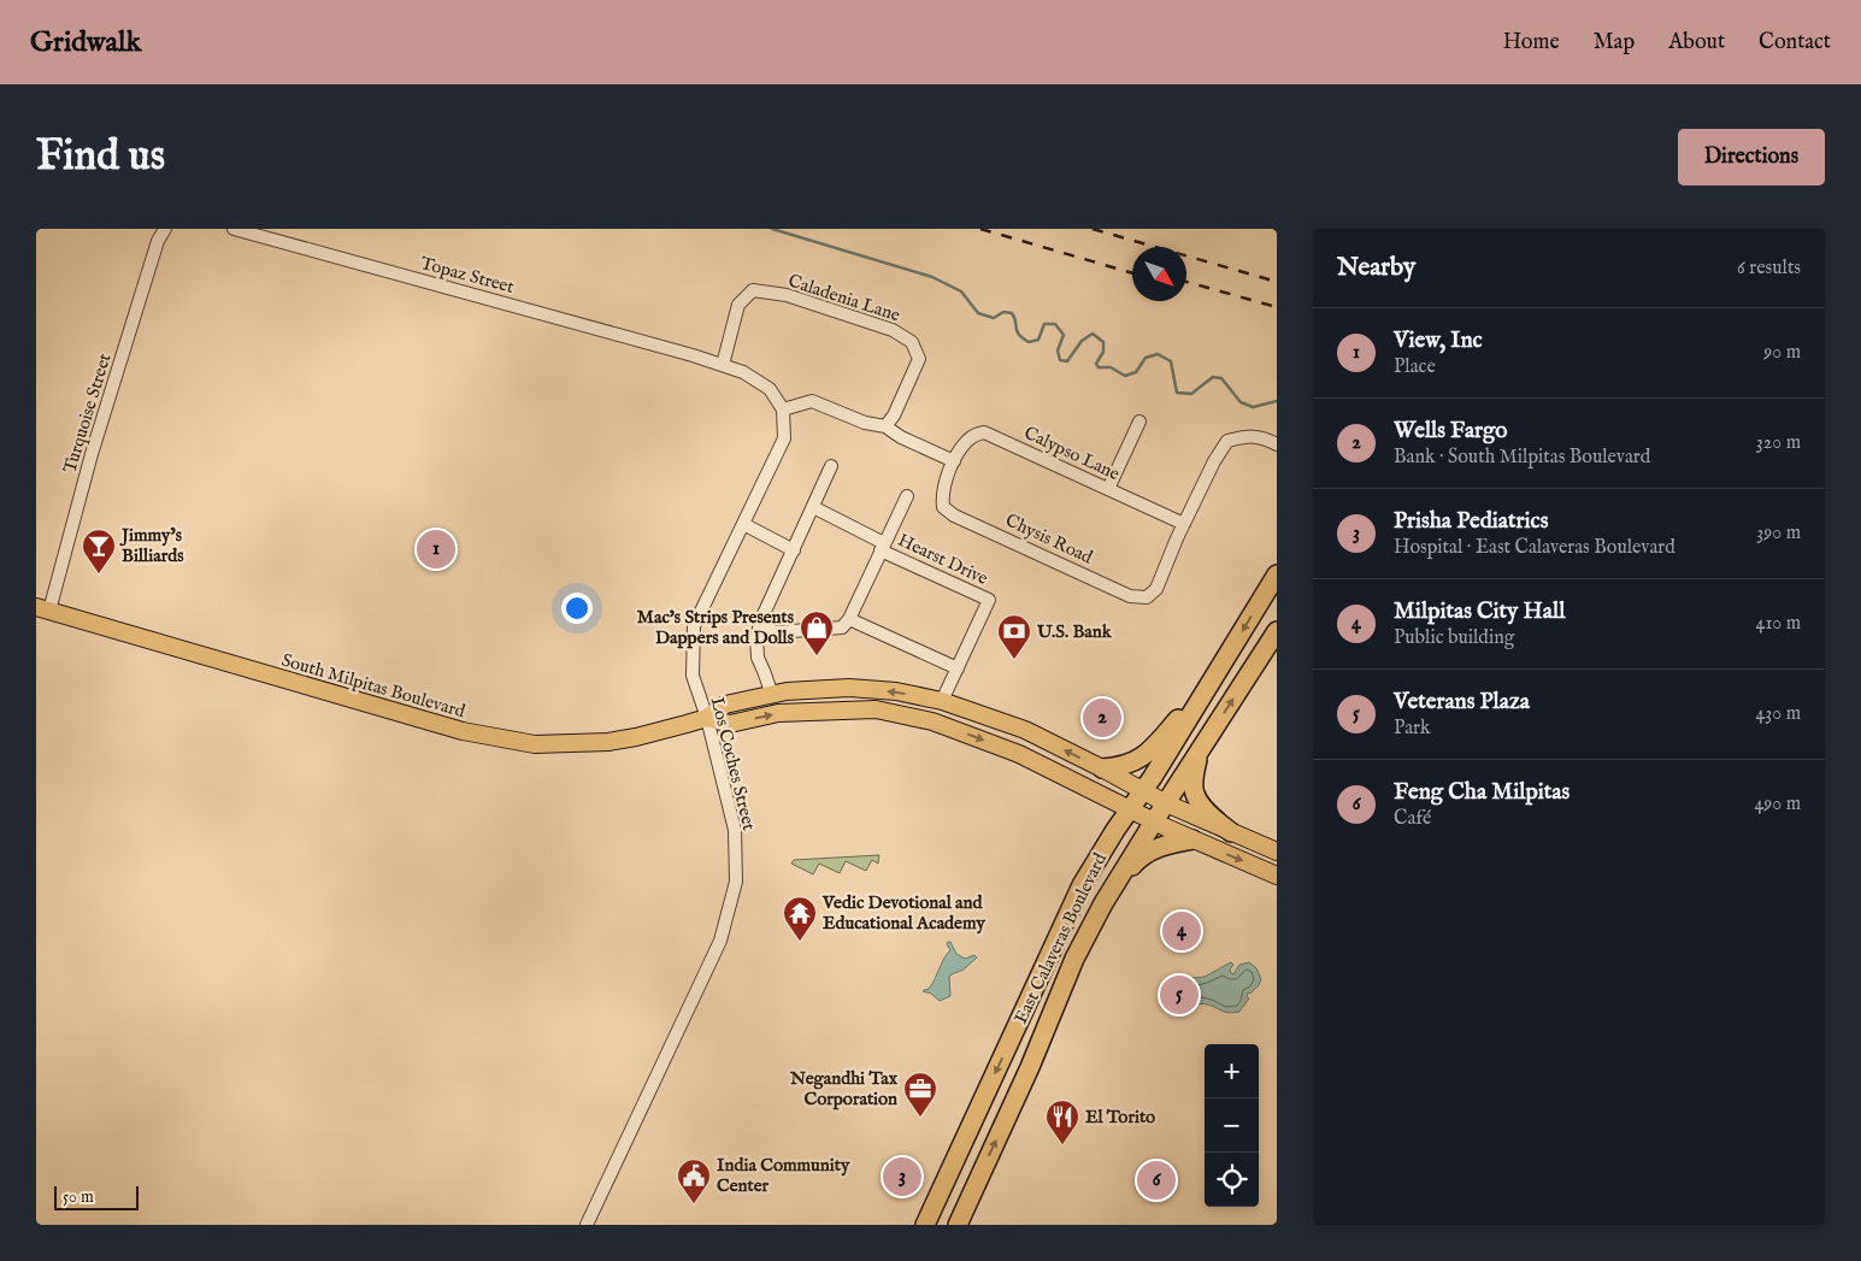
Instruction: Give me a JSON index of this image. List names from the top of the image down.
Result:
{
  "streets": {
    "highway": ["East Calaveras Boulevard"],
    "main road": ["South Milpitas Boulevard"],
    "street": [
      "Topaz Street",
      "Caladenia Lane",
      "Turquoise Street",
      "Calypso Lane",
      "Chysis Road",
      "Hearst Drive",
      "Los Coches Street"
    ]
  },
  "crossings": [
    ["Topaz Street", "Caladenia Lane"],
    ["Turquoise Street", "South Milpitas Boulevard"],
    ["Calypso Lane", "Chysis Road"],
    ["Hearst Drive", "South Milpitas Boulevard"],
    ["South Milpitas Boulevard", "Los Coches Street"],
    ["South Milpitas Boulevard", "East Calaveras Boulevard"]
  ],
  "places": {
    "bar": ["Jimmy’s Billiards"],
    "shop": ["Mac's Strips Presents Dappers and Dolls"],
    "bank": ["U.S. Bank"],
    "temple": ["Vedic Devotional and Educational Academy"],
    "office": ["Negandhi Tax Corporation"],
    "restaurant": ["El Torito"],
    "public building": ["India Community Center"]
  },
  "scale_bar": "50 m",
  "north": "bottom right",
  "page": {
    "header": "Gridwalk",
    "nav": [
      "Home",
      "Map",
      "About",
      "Contact"
    ],
    "buttons": "Directions",
    "title": "Find us",
    "heading": ["Nearby", "6 results"],
    "list": [
      {
        "mark": "1",
        "name": "View, Inc",
        "note": "Place",
        "value": "90 m"
      },
      {
        "mark": "2",
        "name": "Wells Fargo",
        "note": "Bank · South Milpitas Boulevard",
        "value": "320 m"
      },
      {
        "mark": "3",
        "name": "Prisha Pediatrics",
        "note": "Hospital · East Calaveras Boulevard",
        "value": "390 m"
      },
      {
        "mark": "4",
        "name": "Milpitas City Hall",
        "note": "Public building",
        "value": "410 m"
      },
      {
        "mark": "5",
        "name": "Veterans Plaza",
        "note": "Park",
        "value": "430 m"
      },
      {
        "mark": "6",
        "name": "Feng Cha Milpitas",
        "note": "Café",
        "value": "490 m"
      }
    ],
    "pins": [
      "1",
      "2",
      "4",
      "5",
      "3",
      "6"
    ],
    "map_buttons": ["+", "−"],
    "scale": "50 m"
  }
}
